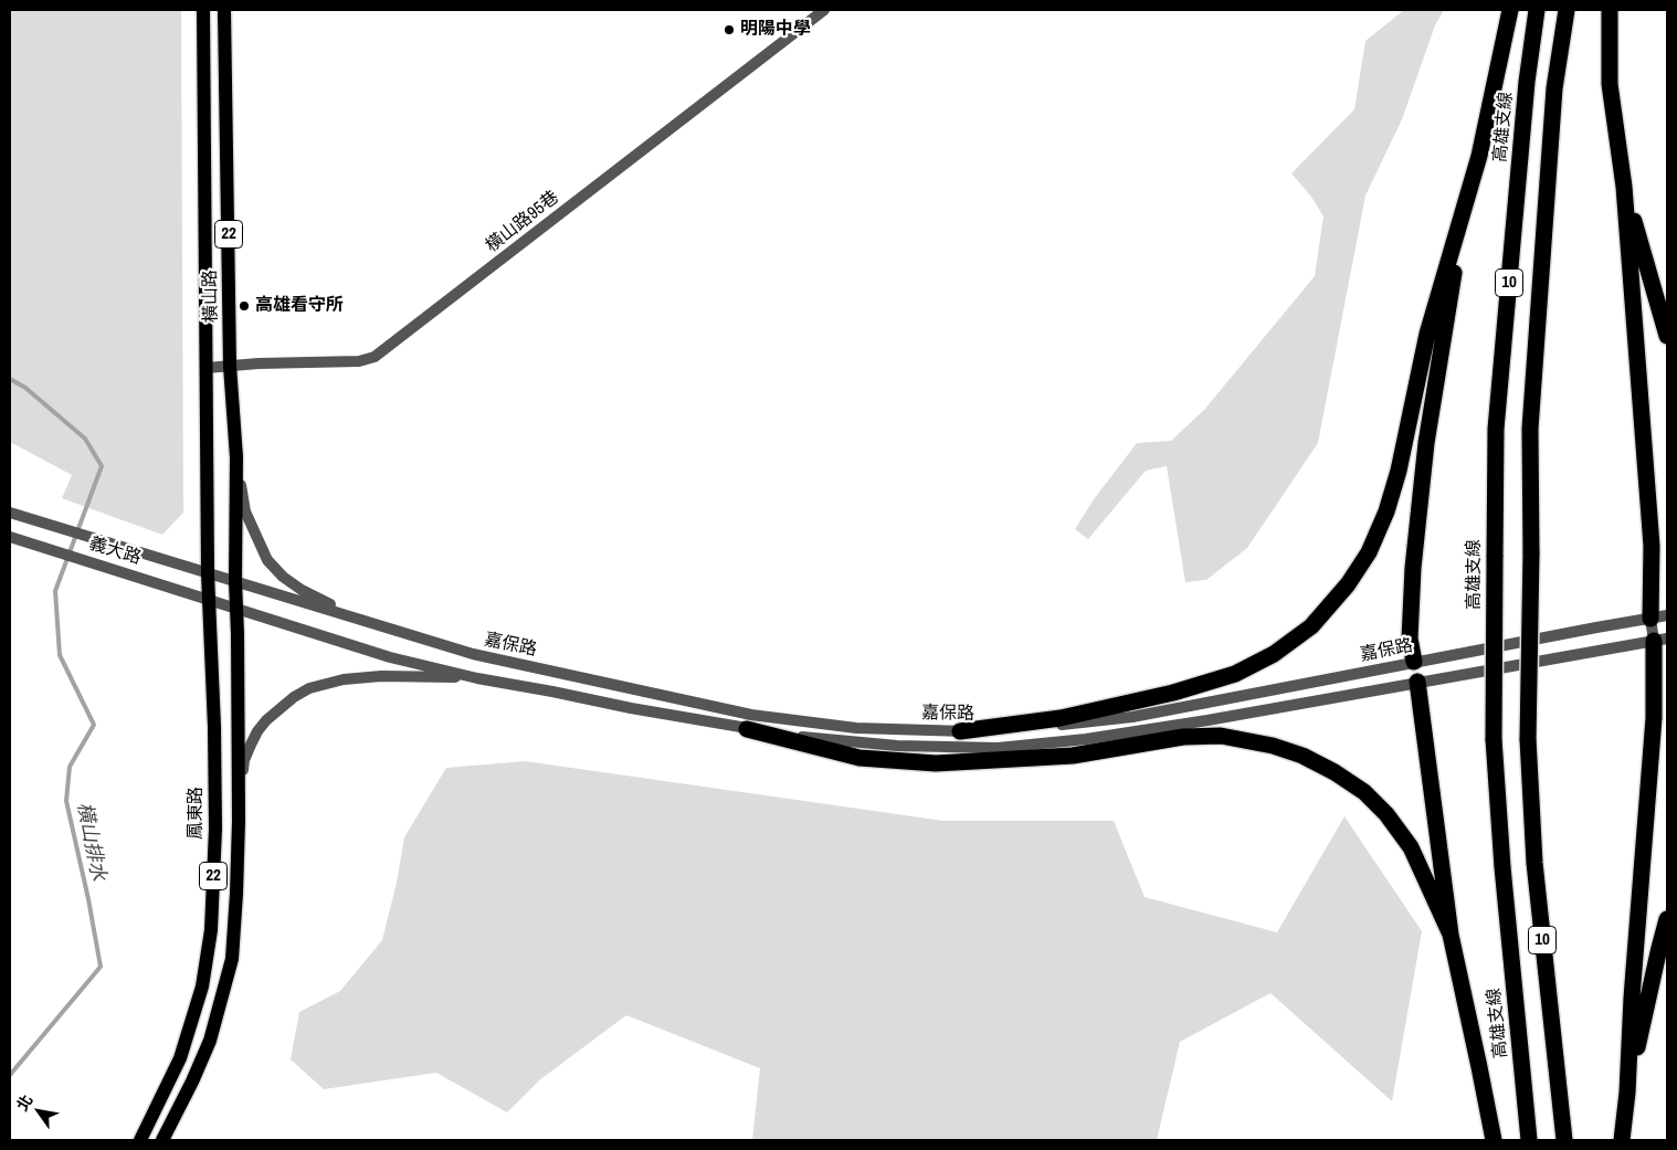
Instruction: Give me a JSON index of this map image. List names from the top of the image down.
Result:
{
  "streets": {
    "highway": ["高雄支線", "10"],
    "main road": ["22", "橫山路", "鳳東路"],
    "street": ["橫山路95巷", "義大路", "嘉保路"]
  },
  "crossings": [
    ["橫山路95巷", "橫山路"],
    ["22", "橫山路"],
    ["22", "義大路"],
    ["22", "嘉保路"],
    ["橫山路", "義大路"],
    ["橫山路", "嘉保路"],
    ["橫山路", "鳳東路"],
    ["義大路", "嘉保路"],
    ["義大路", "鳳東路"]
  ],
  "water": ["橫山排水"],
  "places": ["明陽中學", "高雄看守所"],
  "north": "top left"
}
